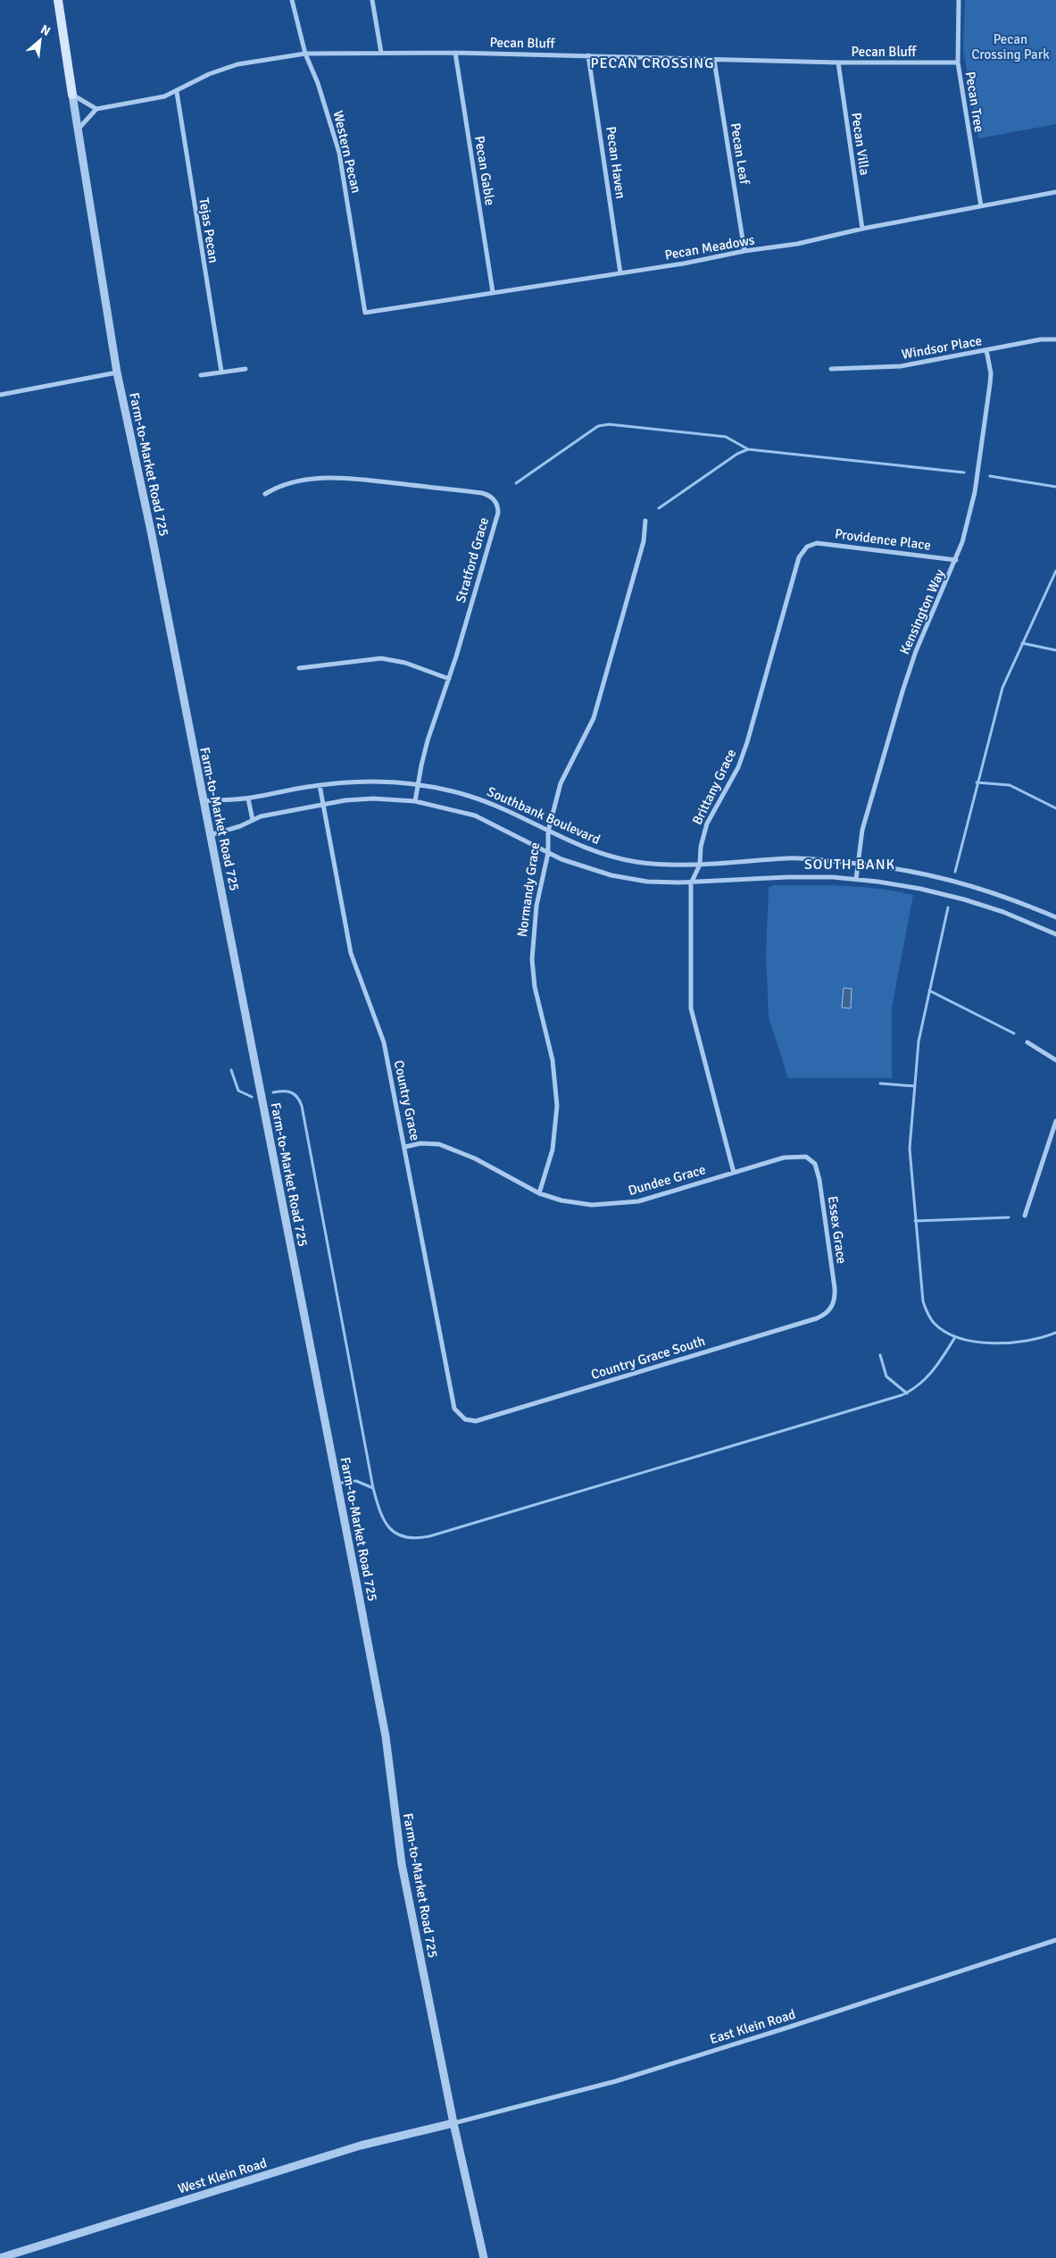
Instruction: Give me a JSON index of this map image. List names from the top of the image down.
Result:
{
  "streets": {
    "street": [
      "Pecan Bluff",
      "Pecan Tree",
      "Pecan Villa",
      "Western Pecan",
      "Pecan Leaf",
      "Pecan Haven",
      "Pecan Gable",
      "Tejas Pecan",
      "Pecan Meadows",
      "Windsor Place",
      "Farm-to-Market Road 725",
      "Providence Place",
      "Stratford Grace",
      "Kensington Way",
      "Brittany Grace",
      "Southbank Boulevard",
      "Normandy Grace",
      "Country Grace",
      "Dundee Grace",
      "Essex Grace",
      "Country Grace South",
      "East Klein Road",
      "West Klein Road"
    ]
  },
  "crossings": [
    ["Pecan Bluff", "Pecan Tree"],
    ["Pecan Bluff", "Pecan Villa"],
    ["Pecan Bluff", "Western Pecan"],
    ["Pecan Bluff", "Pecan Leaf"],
    ["Pecan Bluff", "Pecan Haven"],
    ["Pecan Bluff", "Pecan Gable"],
    ["Pecan Bluff", "Tejas Pecan"],
    ["Pecan Tree", "Pecan Meadows"],
    ["Pecan Villa", "Pecan Meadows"],
    ["Western Pecan", "Pecan Meadows"],
    ["Pecan Leaf", "Pecan Meadows"],
    ["Pecan Haven", "Pecan Meadows"],
    ["Pecan Gable", "Pecan Meadows"],
    ["Windsor Place", "Kensington Way"],
    ["Farm-to-Market Road 725", "Southbank Boulevard"],
    ["Farm-to-Market Road 725", "East Klein Road"],
    ["Farm-to-Market Road 725", "West Klein Road"],
    ["Providence Place", "Kensington Way"],
    ["Providence Place", "Brittany Grace"],
    ["Stratford Grace", "Southbank Boulevard"],
    ["Kensington Way", "Southbank Boulevard"],
    ["Brittany Grace", "Southbank Boulevard"],
    ["Brittany Grace", "Dundee Grace"],
    ["Southbank Boulevard", "Normandy Grace"],
    ["Southbank Boulevard", "Country Grace"],
    ["Normandy Grace", "Dundee Grace"],
    ["Country Grace", "Dundee Grace"],
    ["Country Grace", "Country Grace South"],
    ["Dundee Grace", "Essex Grace"],
    ["Essex Grace", "Country Grace South"],
    ["East Klein Road", "West Klein Road"]
  ],
  "districts": ["PECAN CROSSING", "SOUTH BANK"],
  "parks": ["Pecan Crossing Park"],
  "north": "top right"
}
